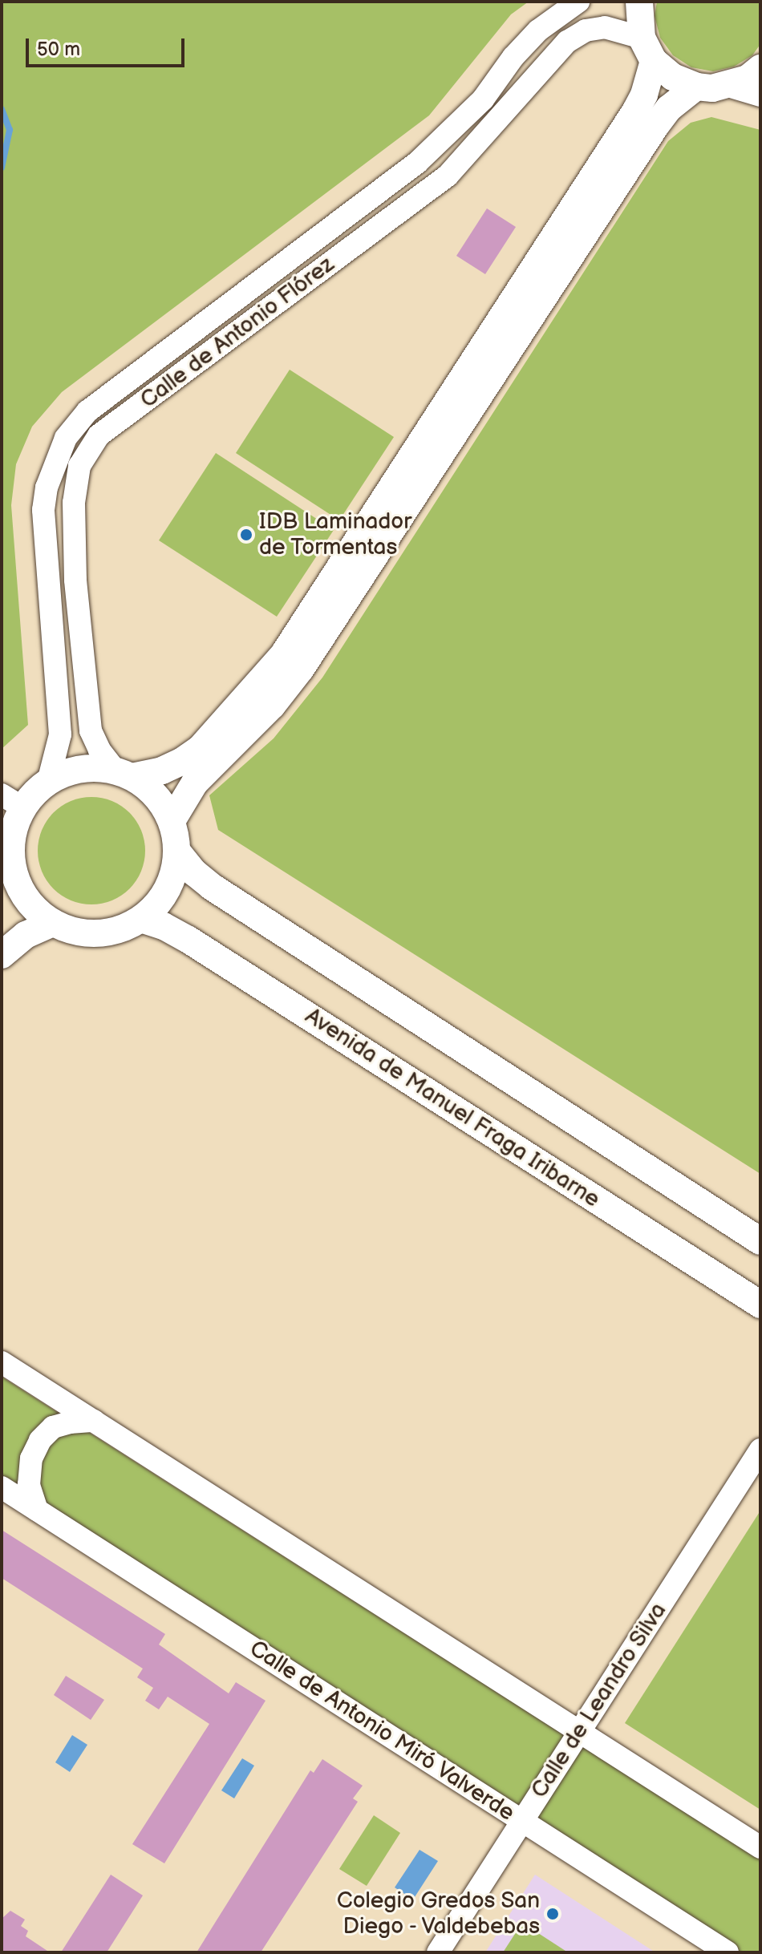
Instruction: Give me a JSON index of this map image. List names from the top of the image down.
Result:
{
  "streets": {
    "street": [
      "Calle de Antonio Flórez",
      "Avenida de Manuel Fraga Iribarne",
      "Calle de Leandro Silva",
      "Calle de Antonio Miró Valverde"
    ]
  },
  "crossings": [
    ["Calle de Antonio Flórez", "Avenida de Manuel Fraga Iribarne"],
    ["Calle de Leandro Silva", "Calle de Antonio Miró Valverde"]
  ],
  "places": ["IDB Laminador de Tormentas", "Colegio Gredos San Diego - Valdebebas"],
  "scale_bar": "50 m"
}
